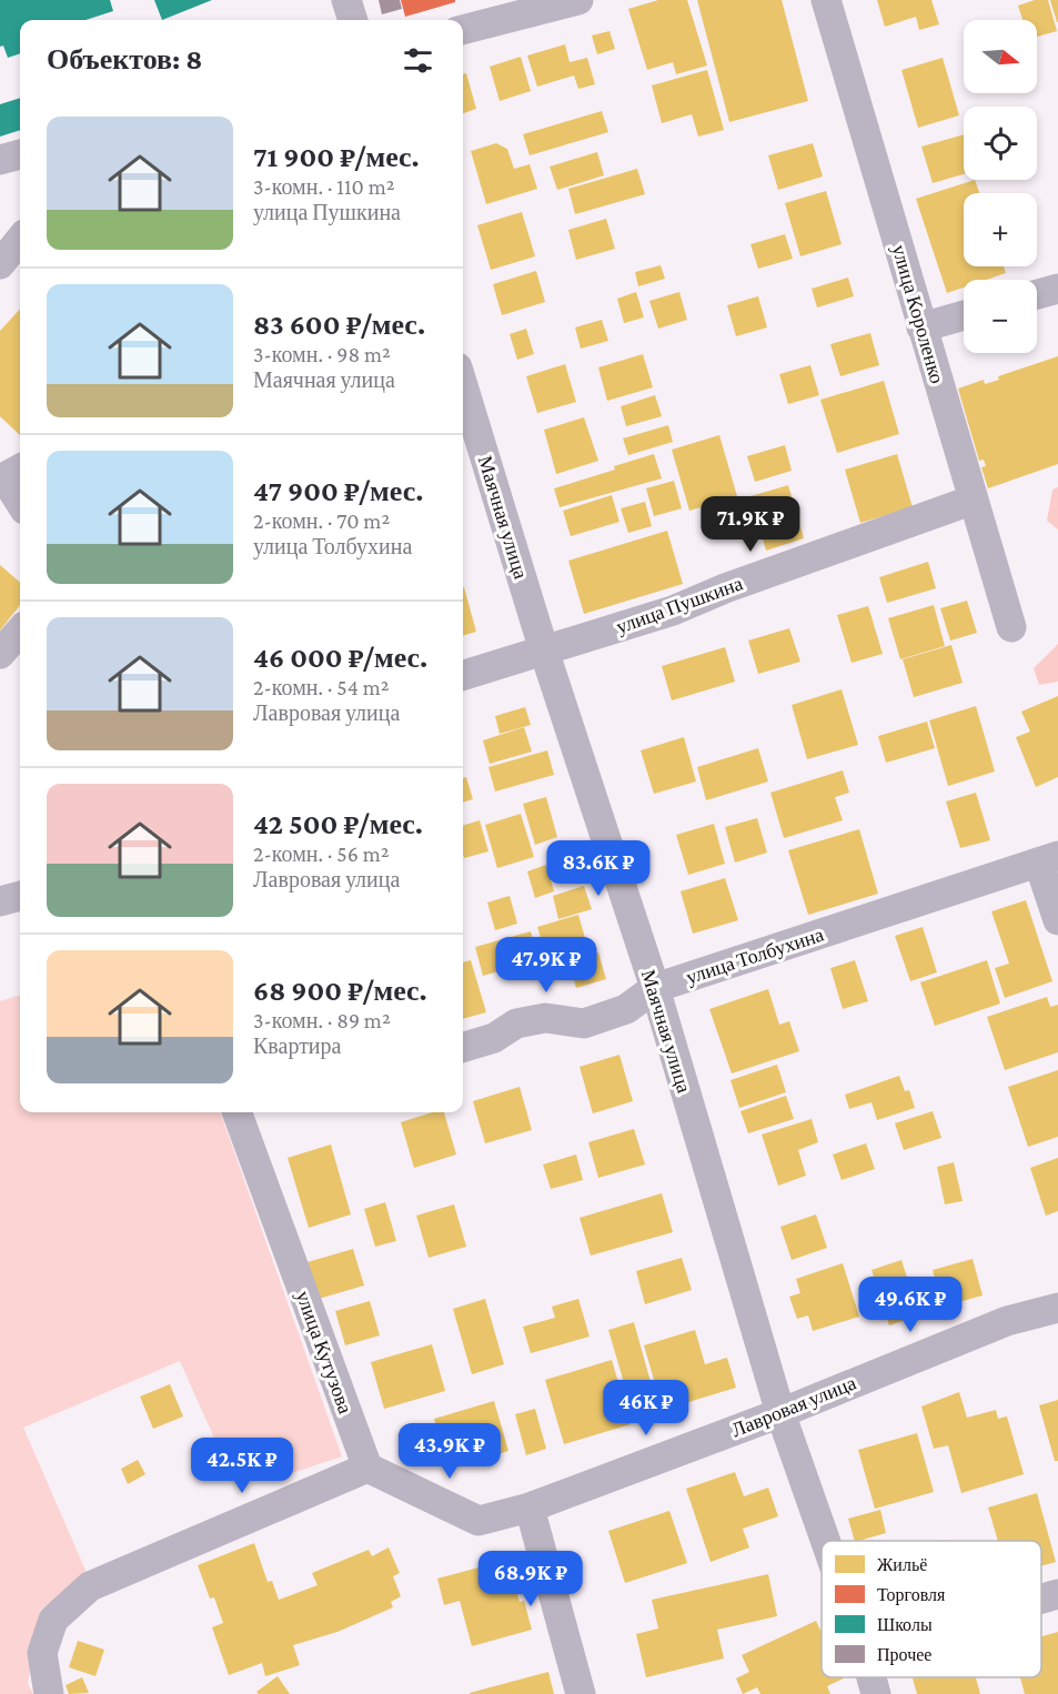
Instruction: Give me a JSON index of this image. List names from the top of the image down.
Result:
{
  "streets": {
    "street": [
      "улица Короленко",
      "Маячная улица",
      "улица Пушкина",
      "улица Толбухина",
      "улица Кутузова",
      "Лавровая улица"
    ]
  },
  "crossings": [
    ["улица Короленко", "улица Пушкина"],
    ["Маячная улица", "улица Пушкина"],
    ["Маячная улица", "улица Толбухина"],
    ["Маячная улица", "Лавровая улица"]
  ],
  "legend": [
    "Жильё",
    "Торговля",
    "Школы",
    "Прочее"
  ],
  "north": "right",
  "page": {
    "map_buttons": ["+", "−"],
    "heading": "Объектов: 8",
    "list": [
      {
        "name": "71 900 ₽/мес.",
        "note": "3-комн. · 110 m² · улица Пушкина"
      },
      {
        "name": "83 600 ₽/мес.",
        "note": "3-комн. · 98 m² · Маячная улица"
      },
      {
        "name": "47 900 ₽/мес.",
        "note": "2-комн. · 70 m² · улица Толбухина"
      },
      {
        "name": "46 000 ₽/мес.",
        "note": "2-комн. · 54 m² · Лавровая улица"
      },
      {
        "name": "42 500 ₽/мес.",
        "note": "2-комн. · 56 m² · Лавровая улица"
      },
      {
        "name": "68 900 ₽/мес.",
        "note": "3-комн. · 89 m² · Квартира"
      }
    ],
    "price": [
      "71.9K ₽",
      "83.6K ₽",
      "47.9K ₽",
      "49.6K ₽",
      "46K ₽",
      "43.9K ₽",
      "42.5K ₽",
      "68.9K ₽"
    ]
  }
}
